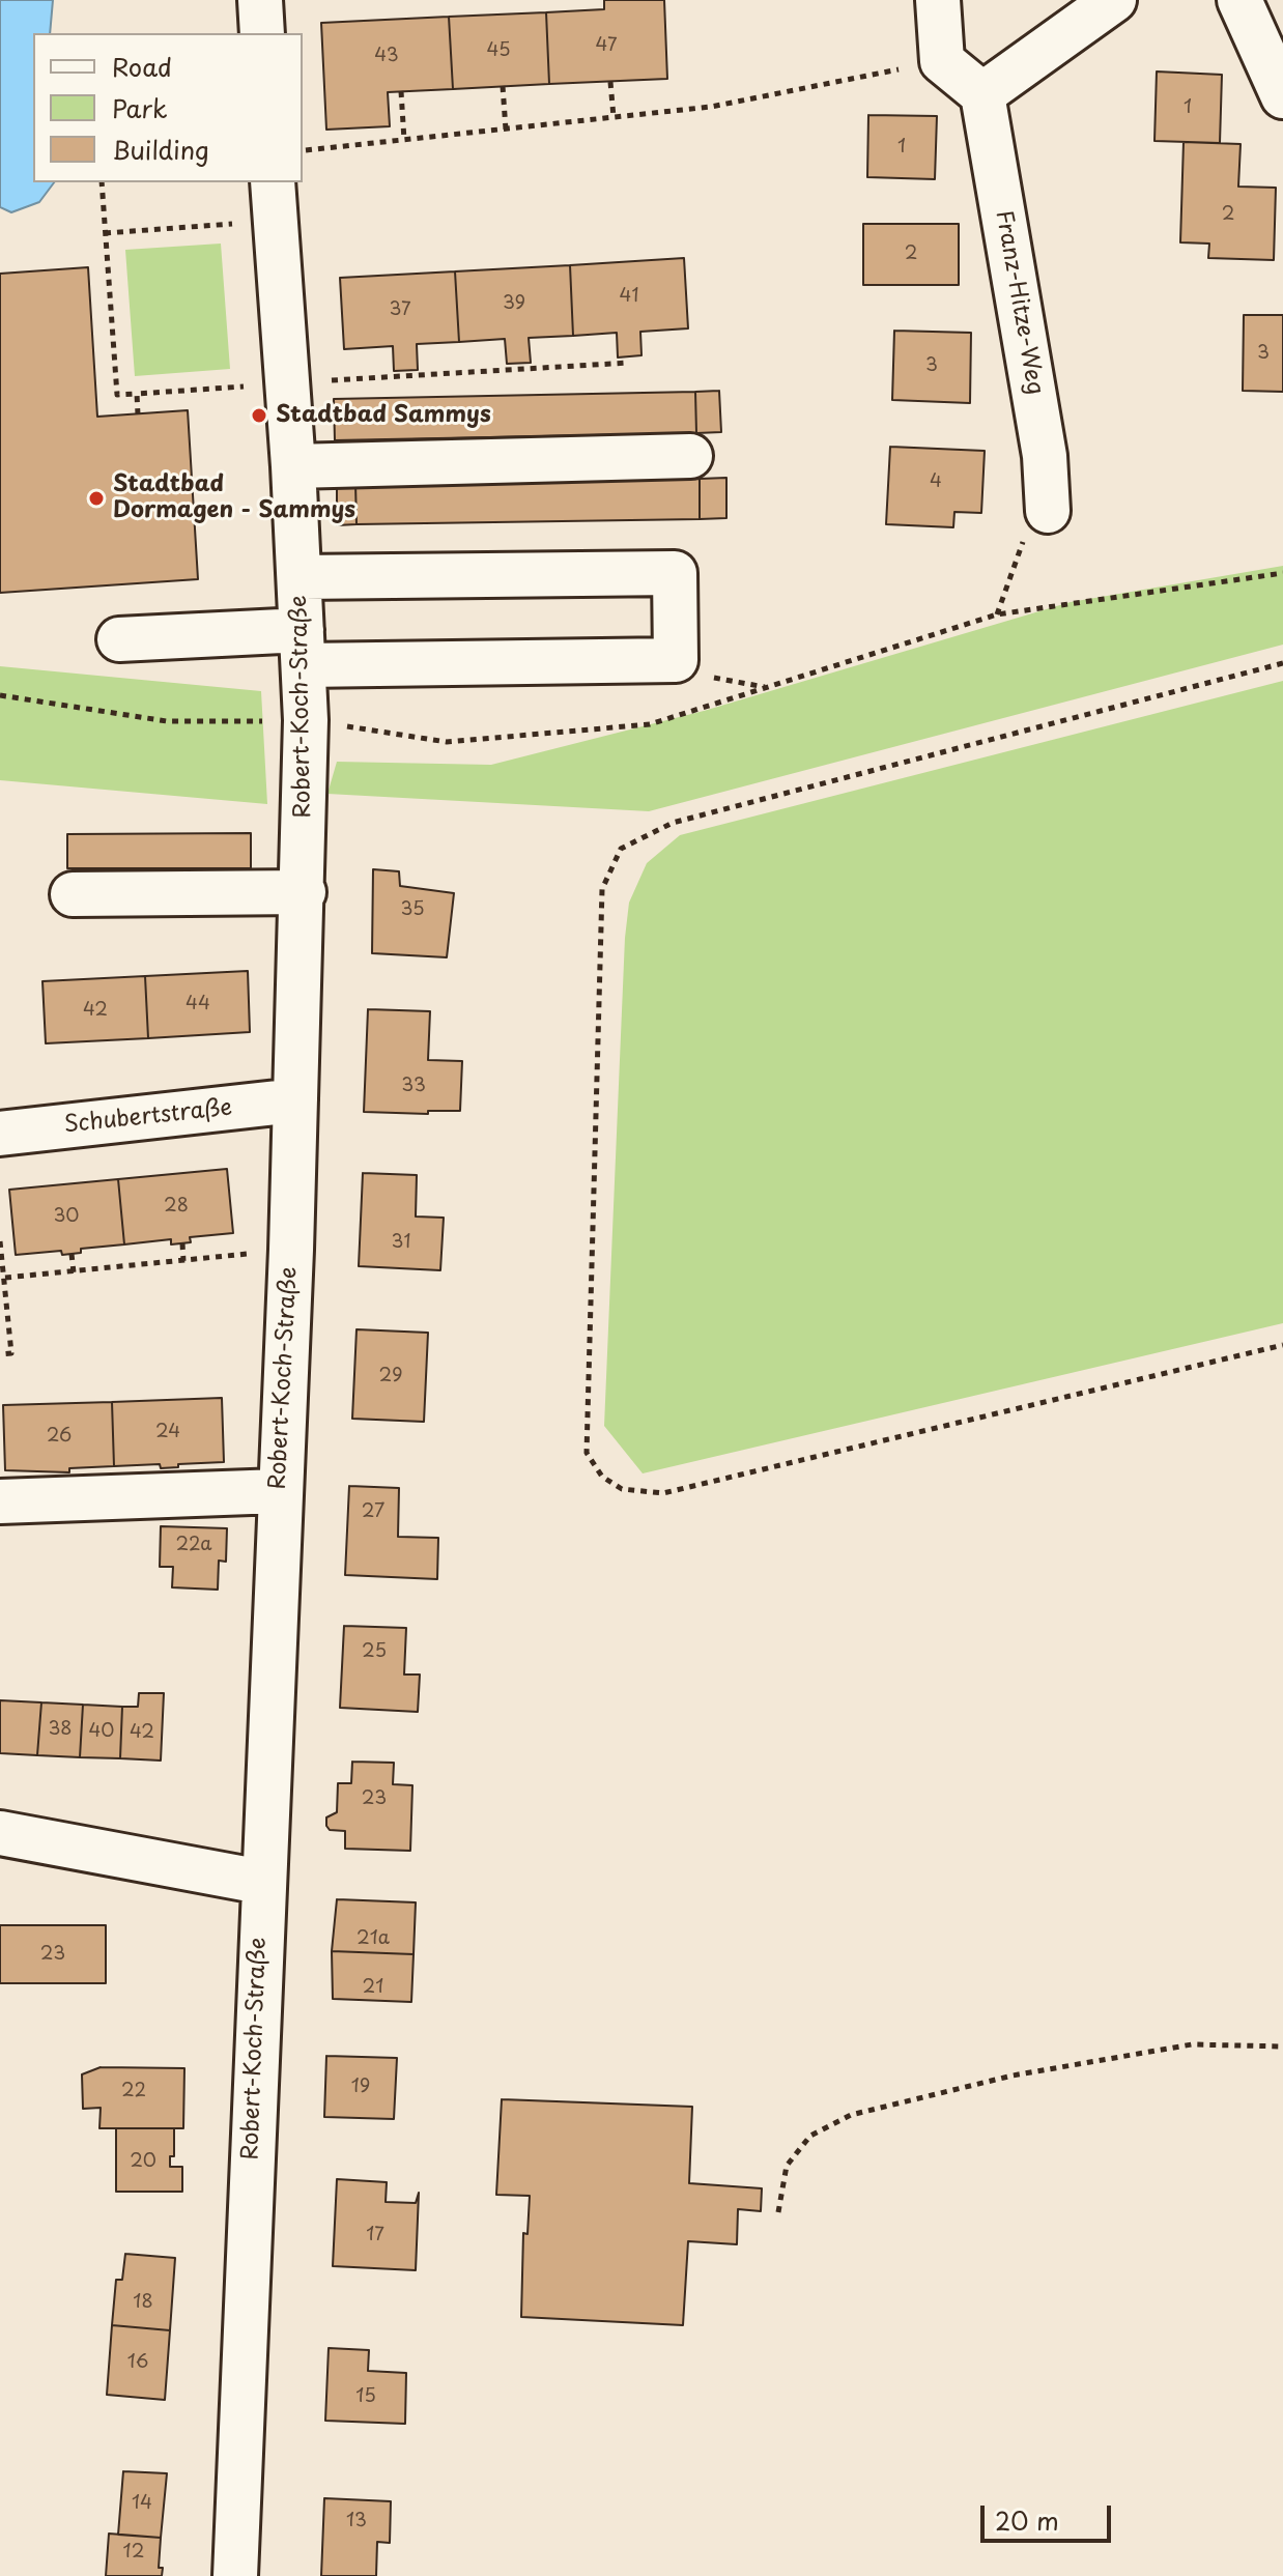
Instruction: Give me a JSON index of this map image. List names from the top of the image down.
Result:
{
  "streets": {
    "street": ["Franz-Hitze-Weg", "Robert-Koch-Straße", "Schubertstraße"]
  },
  "crossings": [
    ["Robert-Koch-Straße", "Schubertstraße"]
  ],
  "places": ["Stadtbad Sammys", "Stadtbad Dormagen - Sammys"],
  "house_numbers": [
    "47",
    "45",
    "43",
    "1",
    "1",
    "2",
    "2",
    "41",
    "39",
    "37",
    "3",
    "3",
    "4",
    "35",
    "44",
    "42",
    "33",
    "28",
    "30",
    "31",
    "29",
    "24",
    "26",
    "27",
    "22a",
    "25",
    "38",
    "40",
    "42",
    "23",
    "21a",
    "23",
    "21",
    "19",
    "22",
    "20",
    "17",
    "18",
    "16",
    "15",
    "14",
    "13",
    "12"
  ],
  "legend": ["Road", "Park", "Building"],
  "scale_bar": "20 m"
}
